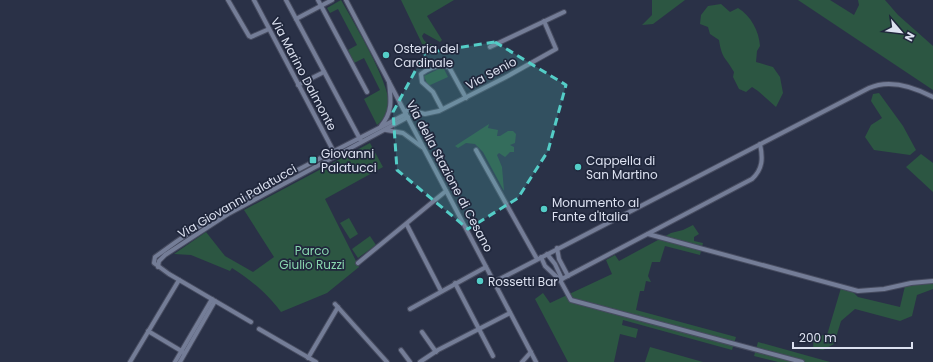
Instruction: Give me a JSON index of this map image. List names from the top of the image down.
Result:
{
  "streets": {
    "street": [
      "Via Senio",
      "Via Marino Dalmonte",
      "Via della Stazione di Cesano",
      "Via Giovanni Palatucci"
    ]
  },
  "crossings": [
    ["Via Senio", "Via della Stazione di Cesano"],
    ["Via Senio", "Via Giovanni Palatucci"],
    ["Via Marino Dalmonte", "Via Giovanni Palatucci"],
    ["Via della Stazione di Cesano", "Via Giovanni Palatucci"]
  ],
  "parks": ["Parco Giulio Ruzzi"],
  "places": {
    "other": [
      "Osteria del Cardinale",
      "Cappella di San Martino",
      "Monumento al Fante d'Italia",
      "Rossetti Bar"
    ],
    "transit": ["Giovanni Palatucci"]
  },
  "scale_bar": "200 m",
  "north": "bottom right"
}
